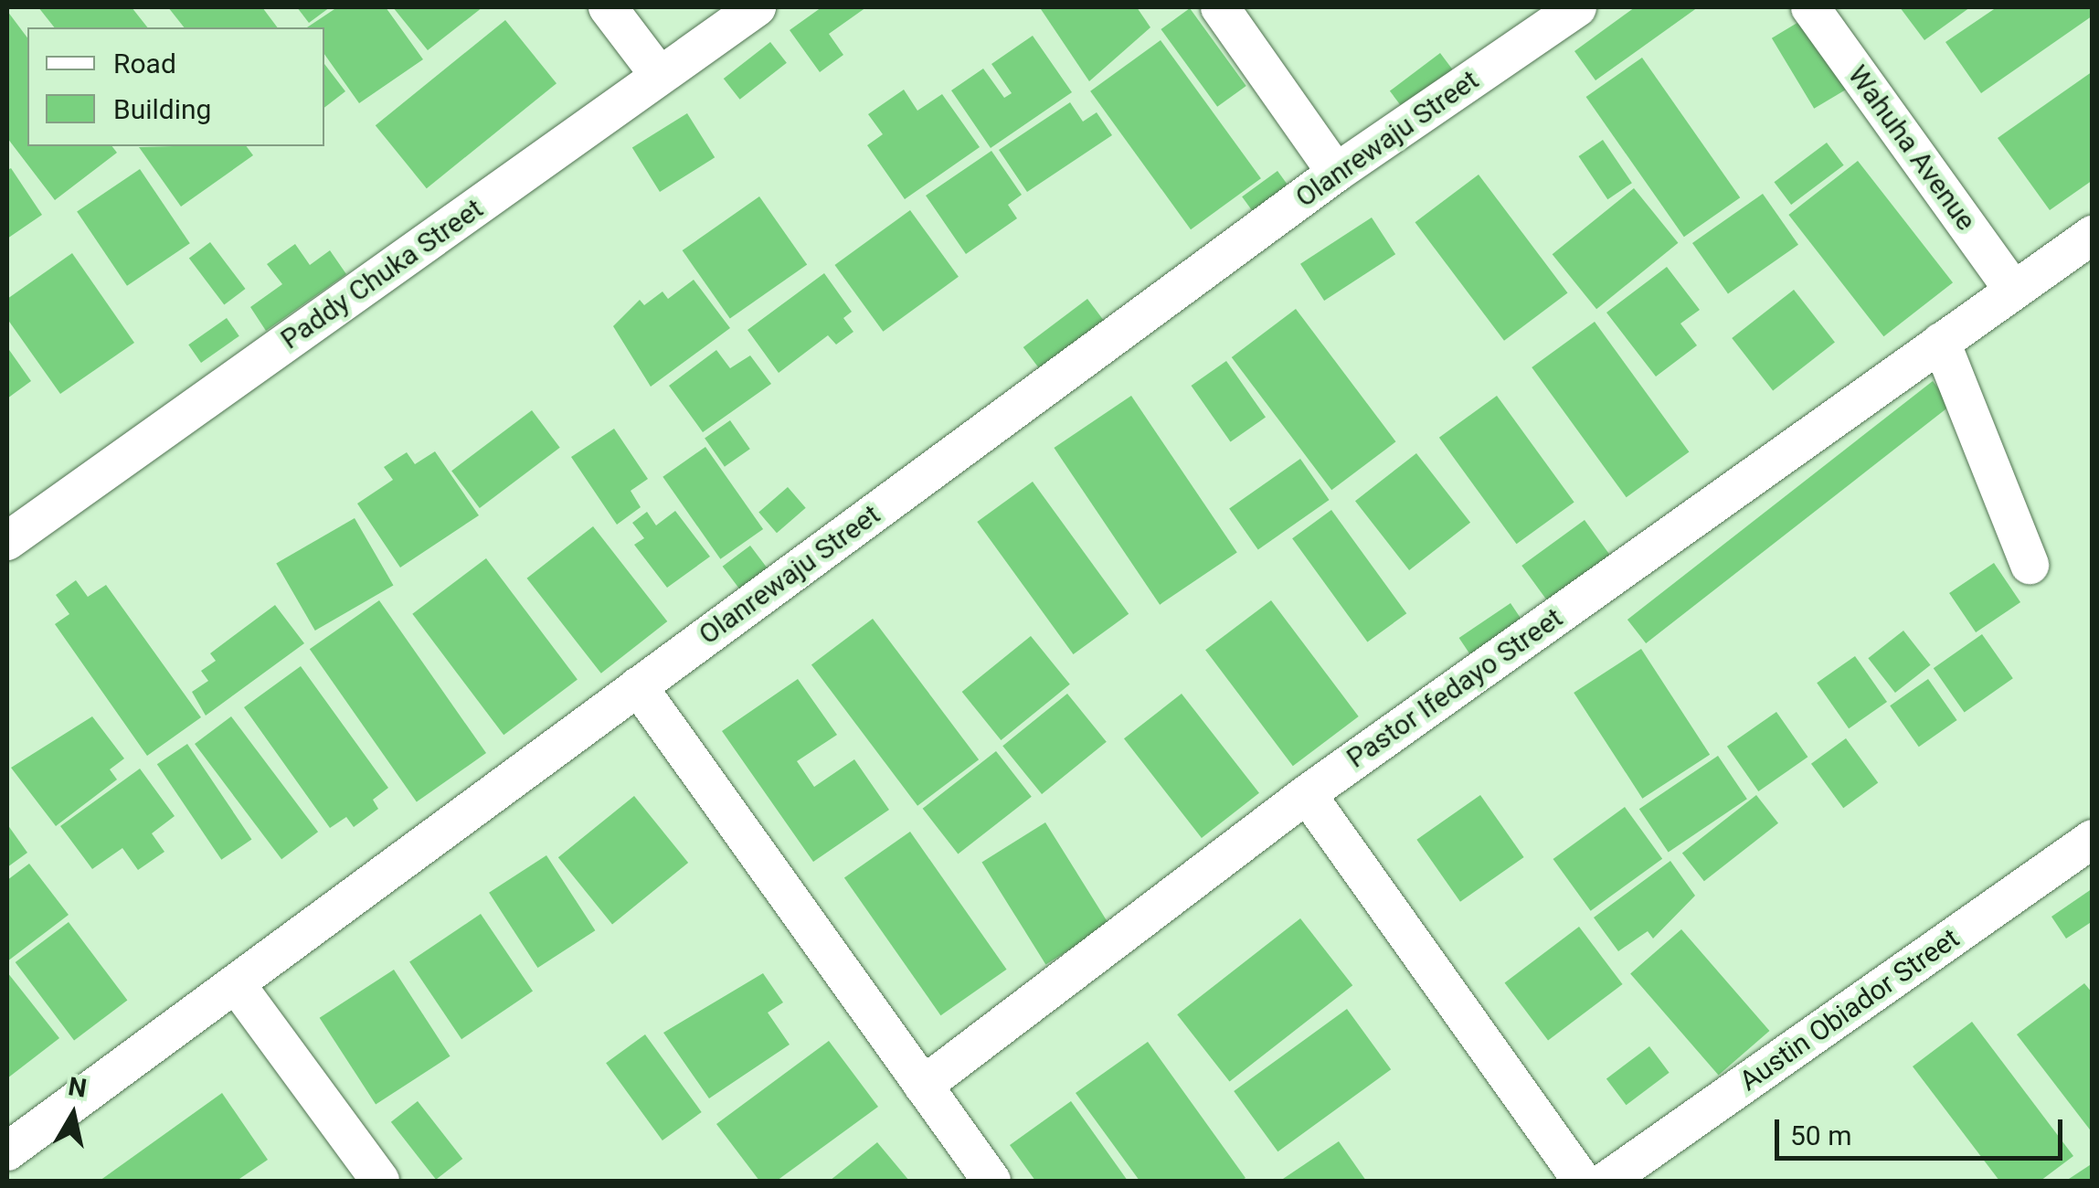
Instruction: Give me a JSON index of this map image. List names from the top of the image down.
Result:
{
  "streets": {
    "street": [
      "Olanrewaju Street",
      "Wahuha Avenue",
      "Paddy Chuka Street",
      "Pastor Ifedayo Street",
      "Austin Obiador Street"
    ]
  },
  "crossings": [
    ["Wahuha Avenue", "Pastor Ifedayo Street"]
  ],
  "legend": ["Road", "Building"],
  "scale_bar": "50 m",
  "north": "top"
}
